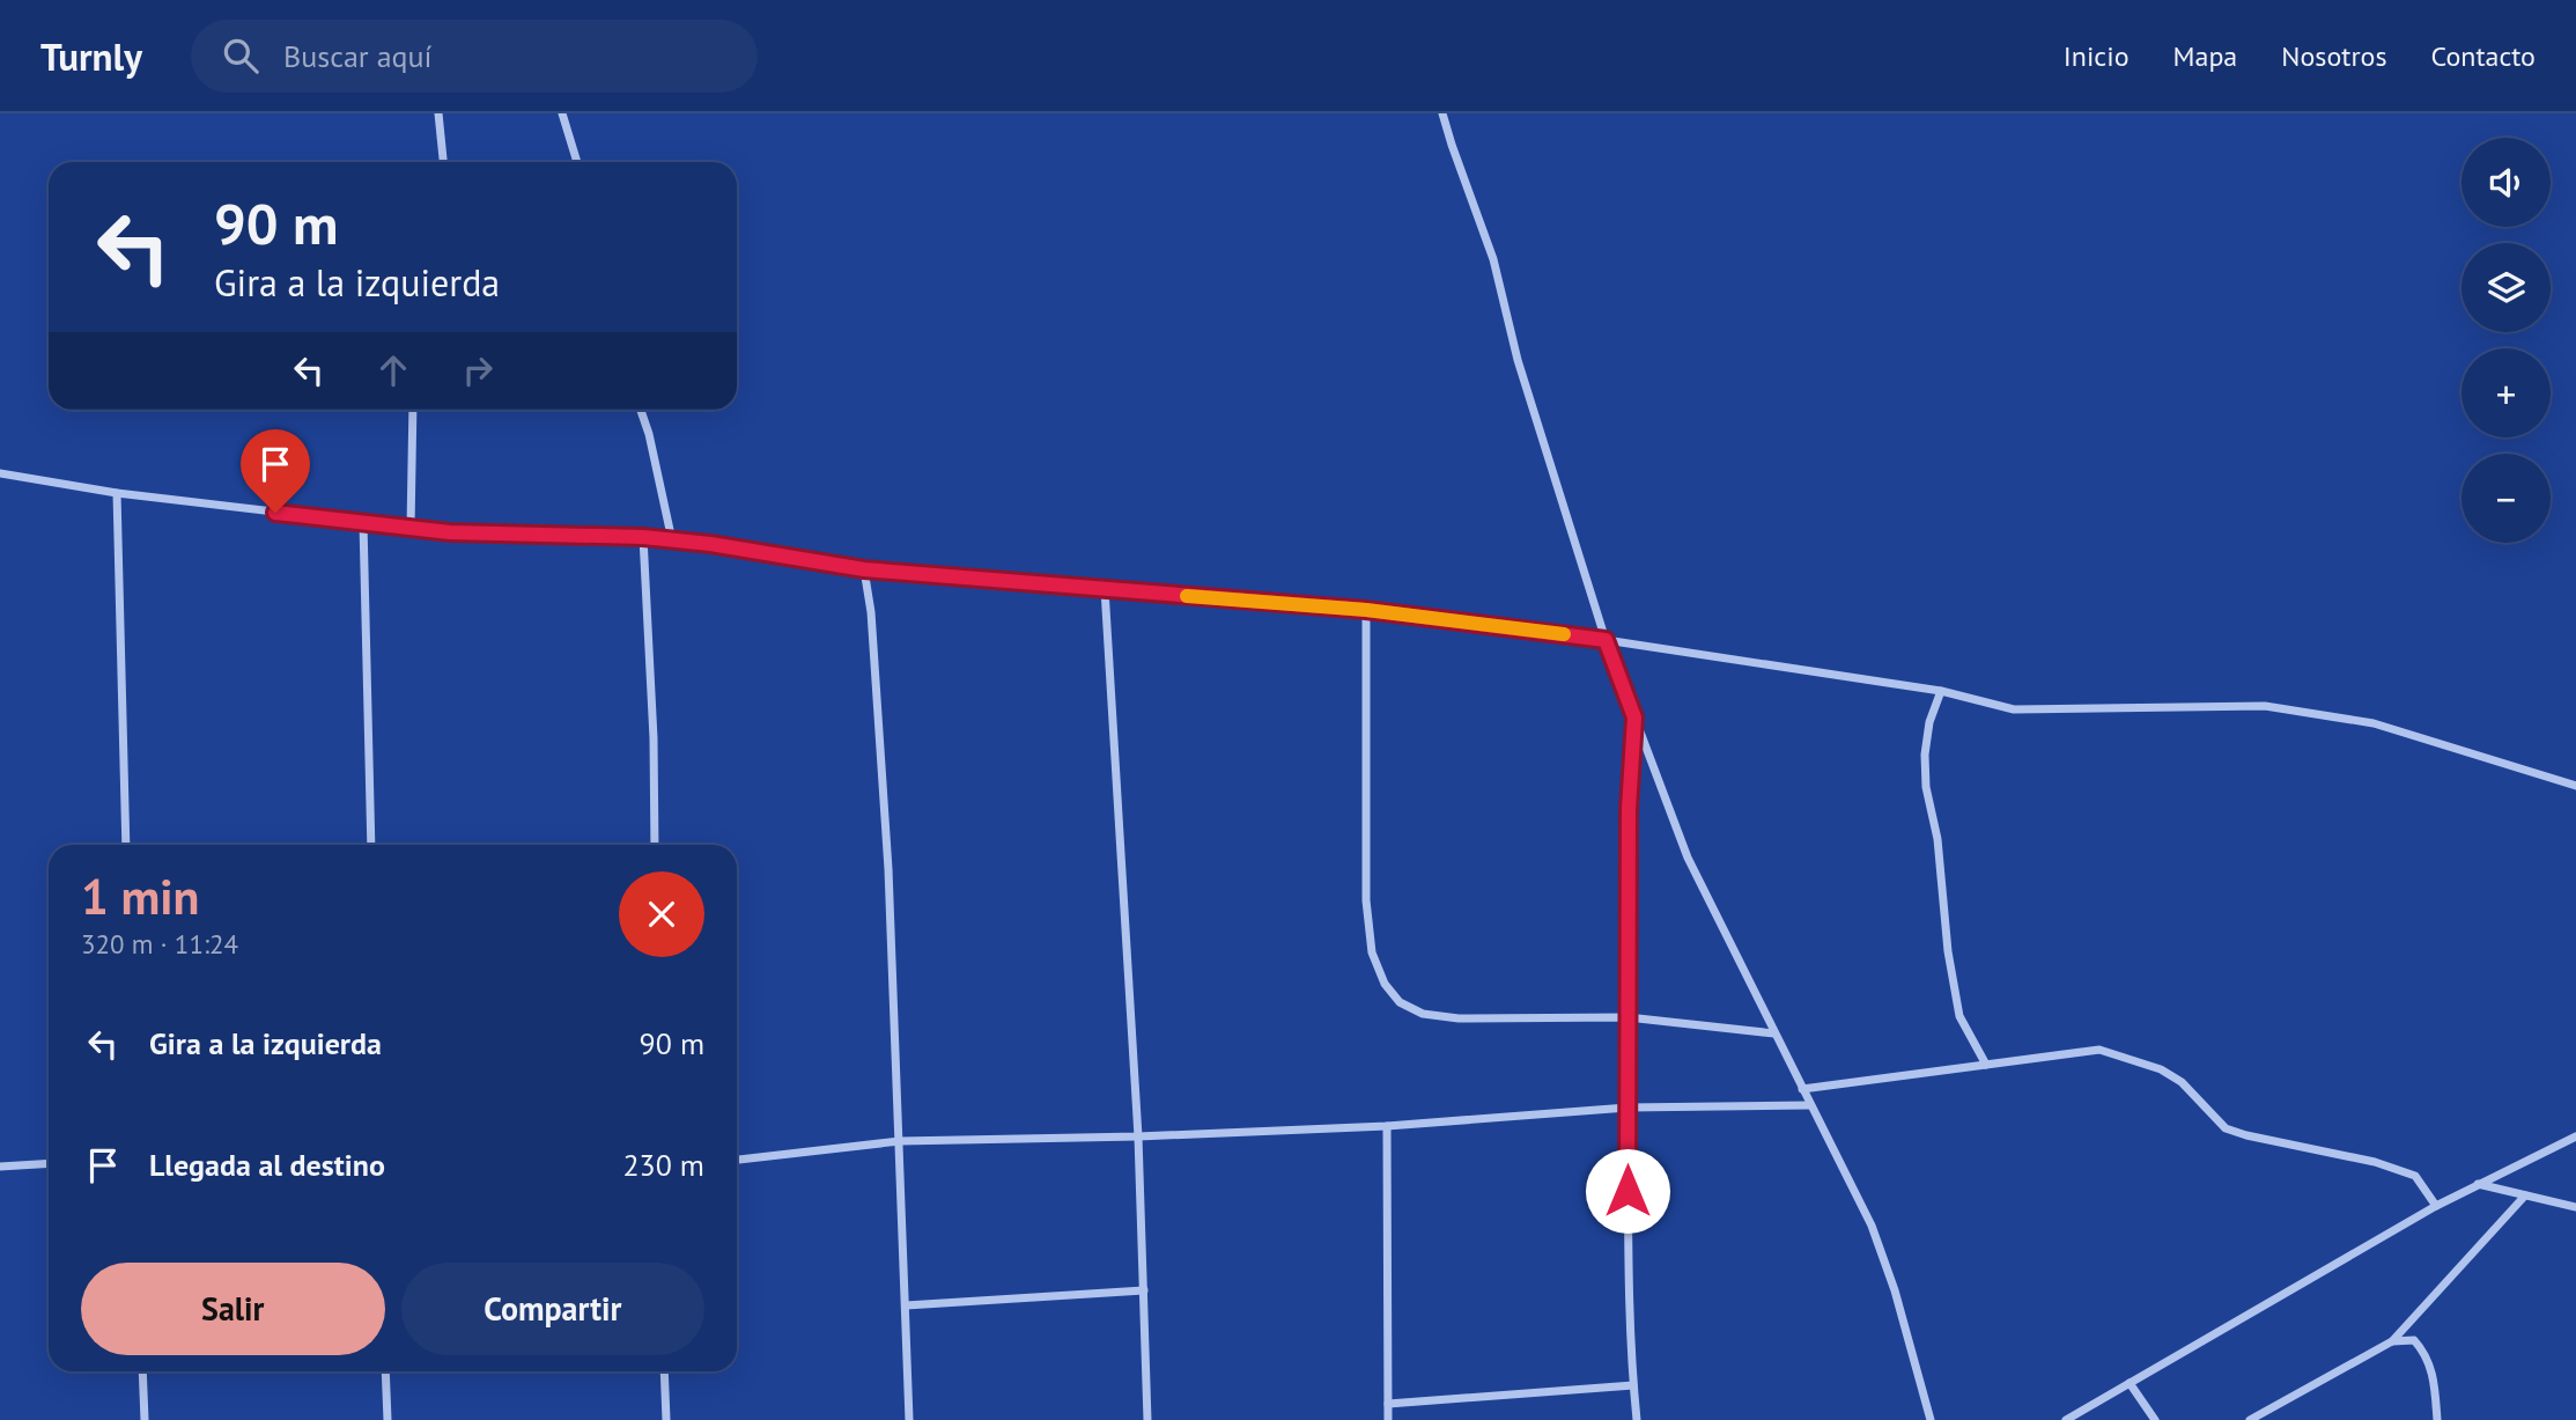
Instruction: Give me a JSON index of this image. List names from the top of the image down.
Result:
{
  "page": {
    "header": "Turnly",
    "search": "Buscar aquí",
    "nav": [
      "Inicio",
      "Mapa",
      "Nosotros",
      "Contacto"
    ],
    "map_buttons": ["+", "−"],
    "turn": ["90 m", "Gira a la izquierda"],
    "heading": ["1 min", "320 m · 11:24"],
    "list": [
      {
        "name": "Gira a la izquierda",
        "value": "90 m"
      },
      {
        "name": "Llegada al destino",
        "value": "230 m"
      }
    ],
    "buttons": ["Salir", "Compartir"]
  }
}
